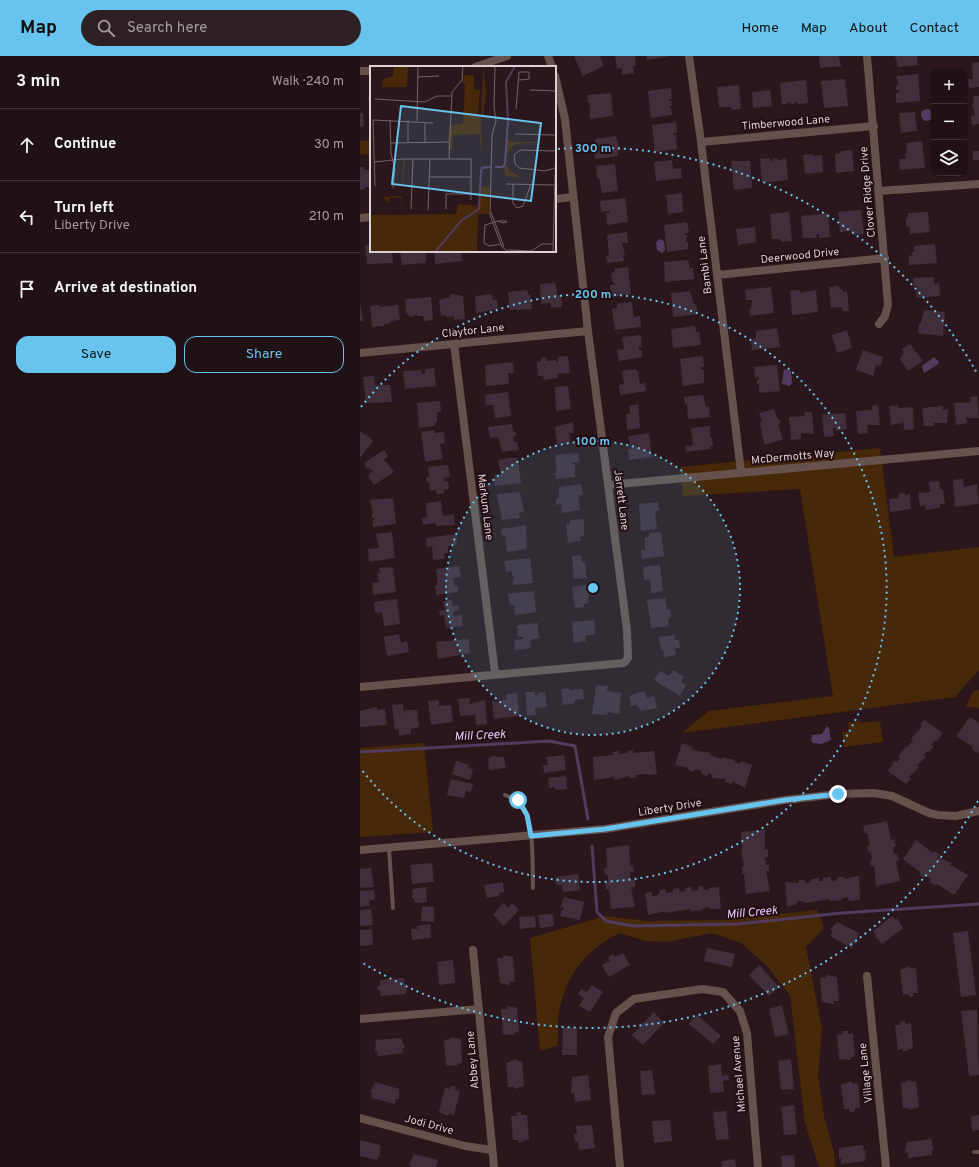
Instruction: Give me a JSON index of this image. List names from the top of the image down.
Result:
{
  "streets": {
    "street": [
      "Timberwood Lane",
      "Clover Ridge Drive",
      "Deerwood Drive",
      "Bambi Lane",
      "Claytor Lane",
      "McDermotts Way",
      "Jarrett Lane",
      "Markum Lane",
      "Liberty Drive",
      "Abbey Lane",
      "Village Lane",
      "Michael Avenue",
      "Jodi Drive"
    ]
  },
  "crossings": [
    ["Timberwood Lane", "Clover Ridge Drive"],
    ["Timberwood Lane", "Bambi Lane"],
    ["Clover Ridge Drive", "Deerwood Drive"],
    ["Deerwood Drive", "Bambi Lane"],
    ["Bambi Lane", "McDermotts Way"],
    ["Claytor Lane", "Jarrett Lane"],
    ["Claytor Lane", "Markum Lane"],
    ["McDermotts Way", "Jarrett Lane"],
    ["Jarrett Lane", "Markum Lane"],
    ["Abbey Lane", "Jodi Drive"]
  ],
  "water": ["Mill Creek"],
  "page": {
    "header": "Map",
    "search": "Search here",
    "nav": [
      "Home",
      "Map",
      "About",
      "Contact"
    ],
    "heading": ["3 min", "Walk · 240 m"],
    "map_buttons": ["+", "−"],
    "list": [
      ["Continue", "30 m"],
      ["Turn left", "Liberty Drive", "210 m"],
      "Arrive at destination"
    ],
    "buttons": ["Save", "Share"]
  },
  "rings": ["300 m", "200 m", "100 m"]
}
